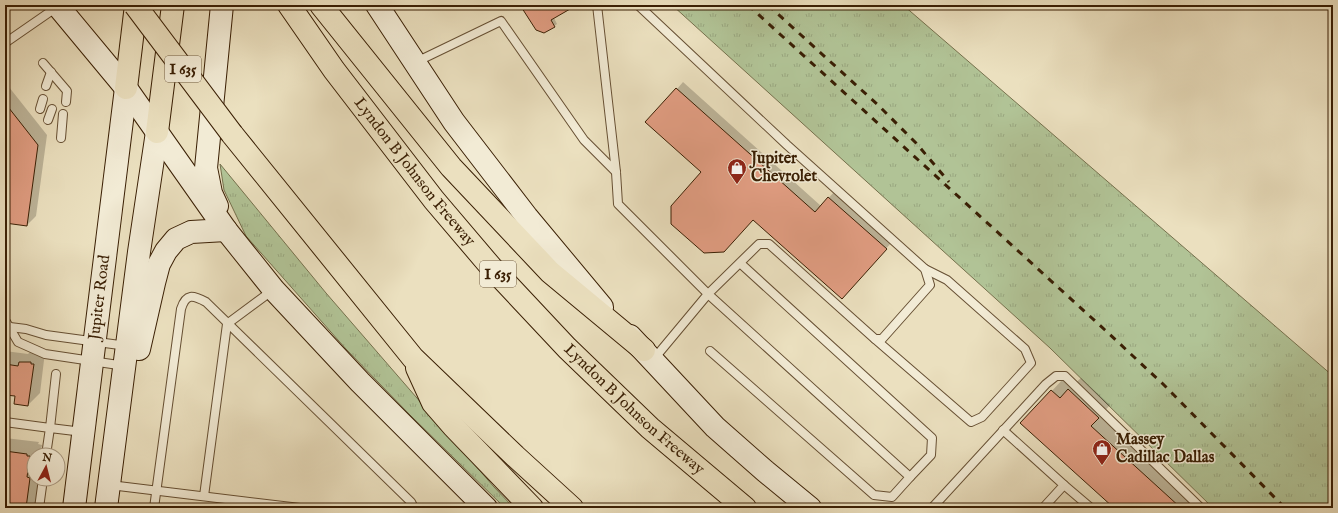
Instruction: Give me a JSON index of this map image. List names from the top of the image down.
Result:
{
  "streets": {
    "main road": ["I 635", "Lyndon B Johnson Freeway", "Jupiter Road"]
  },
  "places": {
    "shop": ["Jupiter Chevrolet", "Massey Cadillac Dallas"]
  },
  "north": "top"
}
